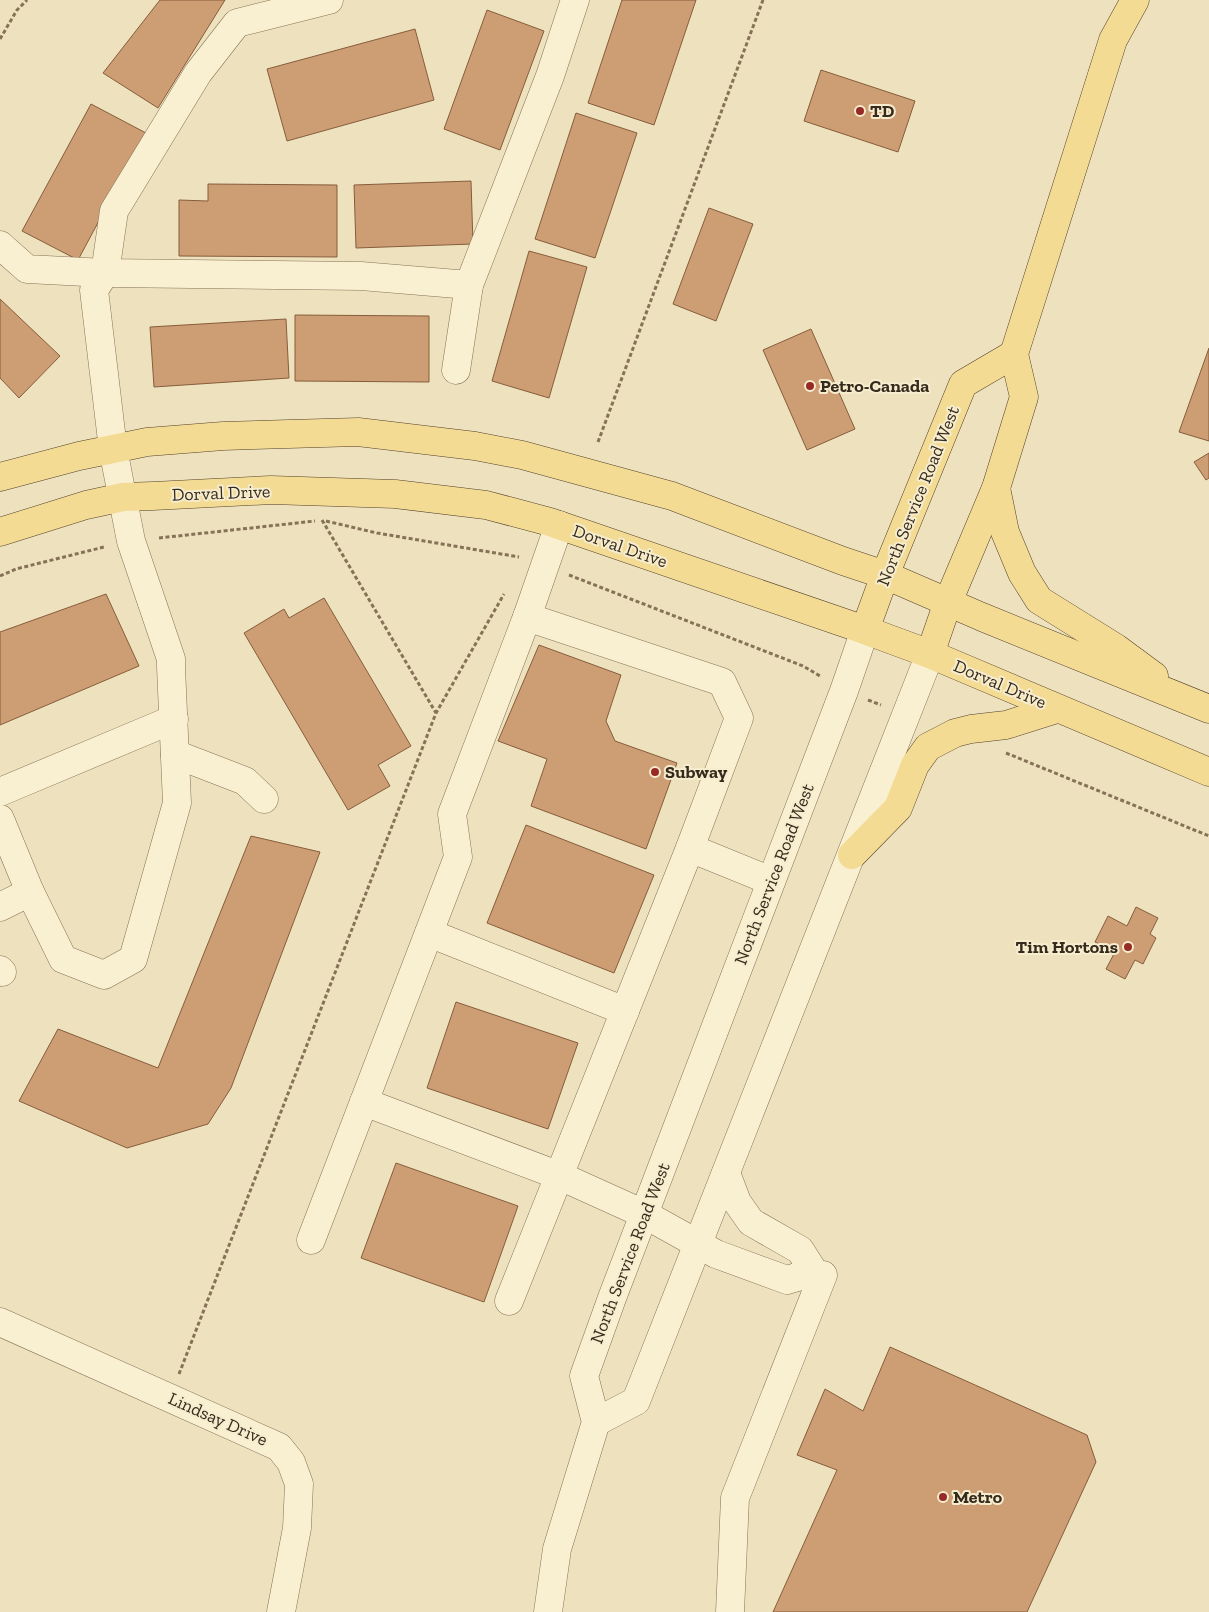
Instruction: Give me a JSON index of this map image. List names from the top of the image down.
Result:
{
  "streets": {
    "main road": ["Dorval Drive", "North Service Road West"],
    "street": ["Lindsay Drive"]
  },
  "crossings": [
    ["Dorval Drive", "North Service Road West"]
  ],
  "places": [
    "TD",
    "Petro-Canada",
    "Subway",
    "Tim Hortons",
    "Metro"
  ]
}
